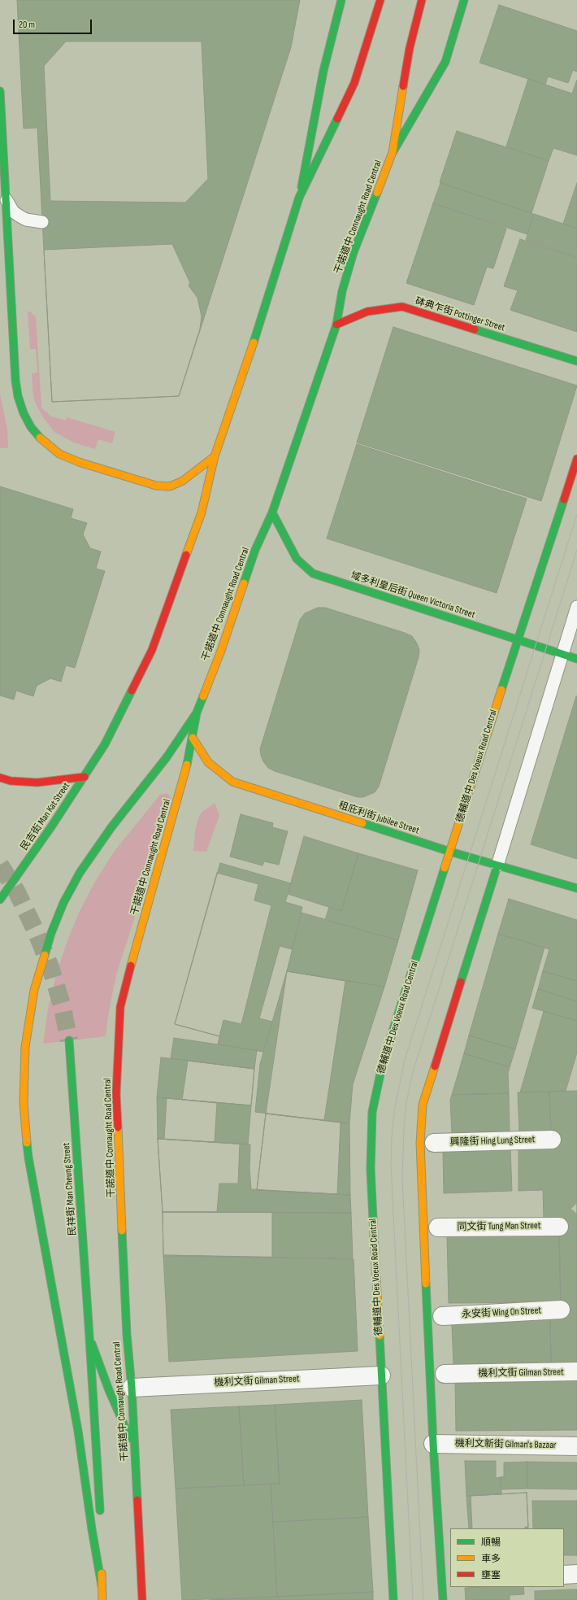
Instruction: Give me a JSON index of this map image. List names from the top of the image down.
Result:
{
  "streets": {
    "main road": [
      "干諾道中 Connaught Road Central",
      "砵典乍街 Pottinger Street",
      "域多利皇后街 Queen Victoria Street",
      "德輔道中 Des Voeux Road Central",
      "民吉街 Man Kat Street",
      "租庇利街 Jubilee Street",
      "民祥街 Man Cheung Street"
    ],
    "street": [
      "興隆街 Hing Lung Street",
      "同文街 Tung Man Street",
      "永安街 Wing On Street",
      "機利文街 Gilman Street",
      "機利文新街 Gilman's Bazaar"
    ]
  },
  "crossings": [
    ["干諾道中 Connaught Road Central", "砵典乍街 Pottinger Street"],
    ["干諾道中 Connaught Road Central", "域多利皇后街 Queen Victoria Street"],
    ["干諾道中 Connaught Road Central", "租庇利街 Jubilee Street"],
    ["干諾道中 Connaught Road Central", "機利文街 Gilman Street"],
    ["域多利皇后街 Queen Victoria Street", "德輔道中 Des Voeux Road Central"],
    ["德輔道中 Des Voeux Road Central", "租庇利街 Jubilee Street"],
    ["德輔道中 Des Voeux Road Central", "機利文街 Gilman Street"]
  ],
  "legend": ["順暢", "車多", "壅塞"],
  "scale_bar": "20 m"
}
